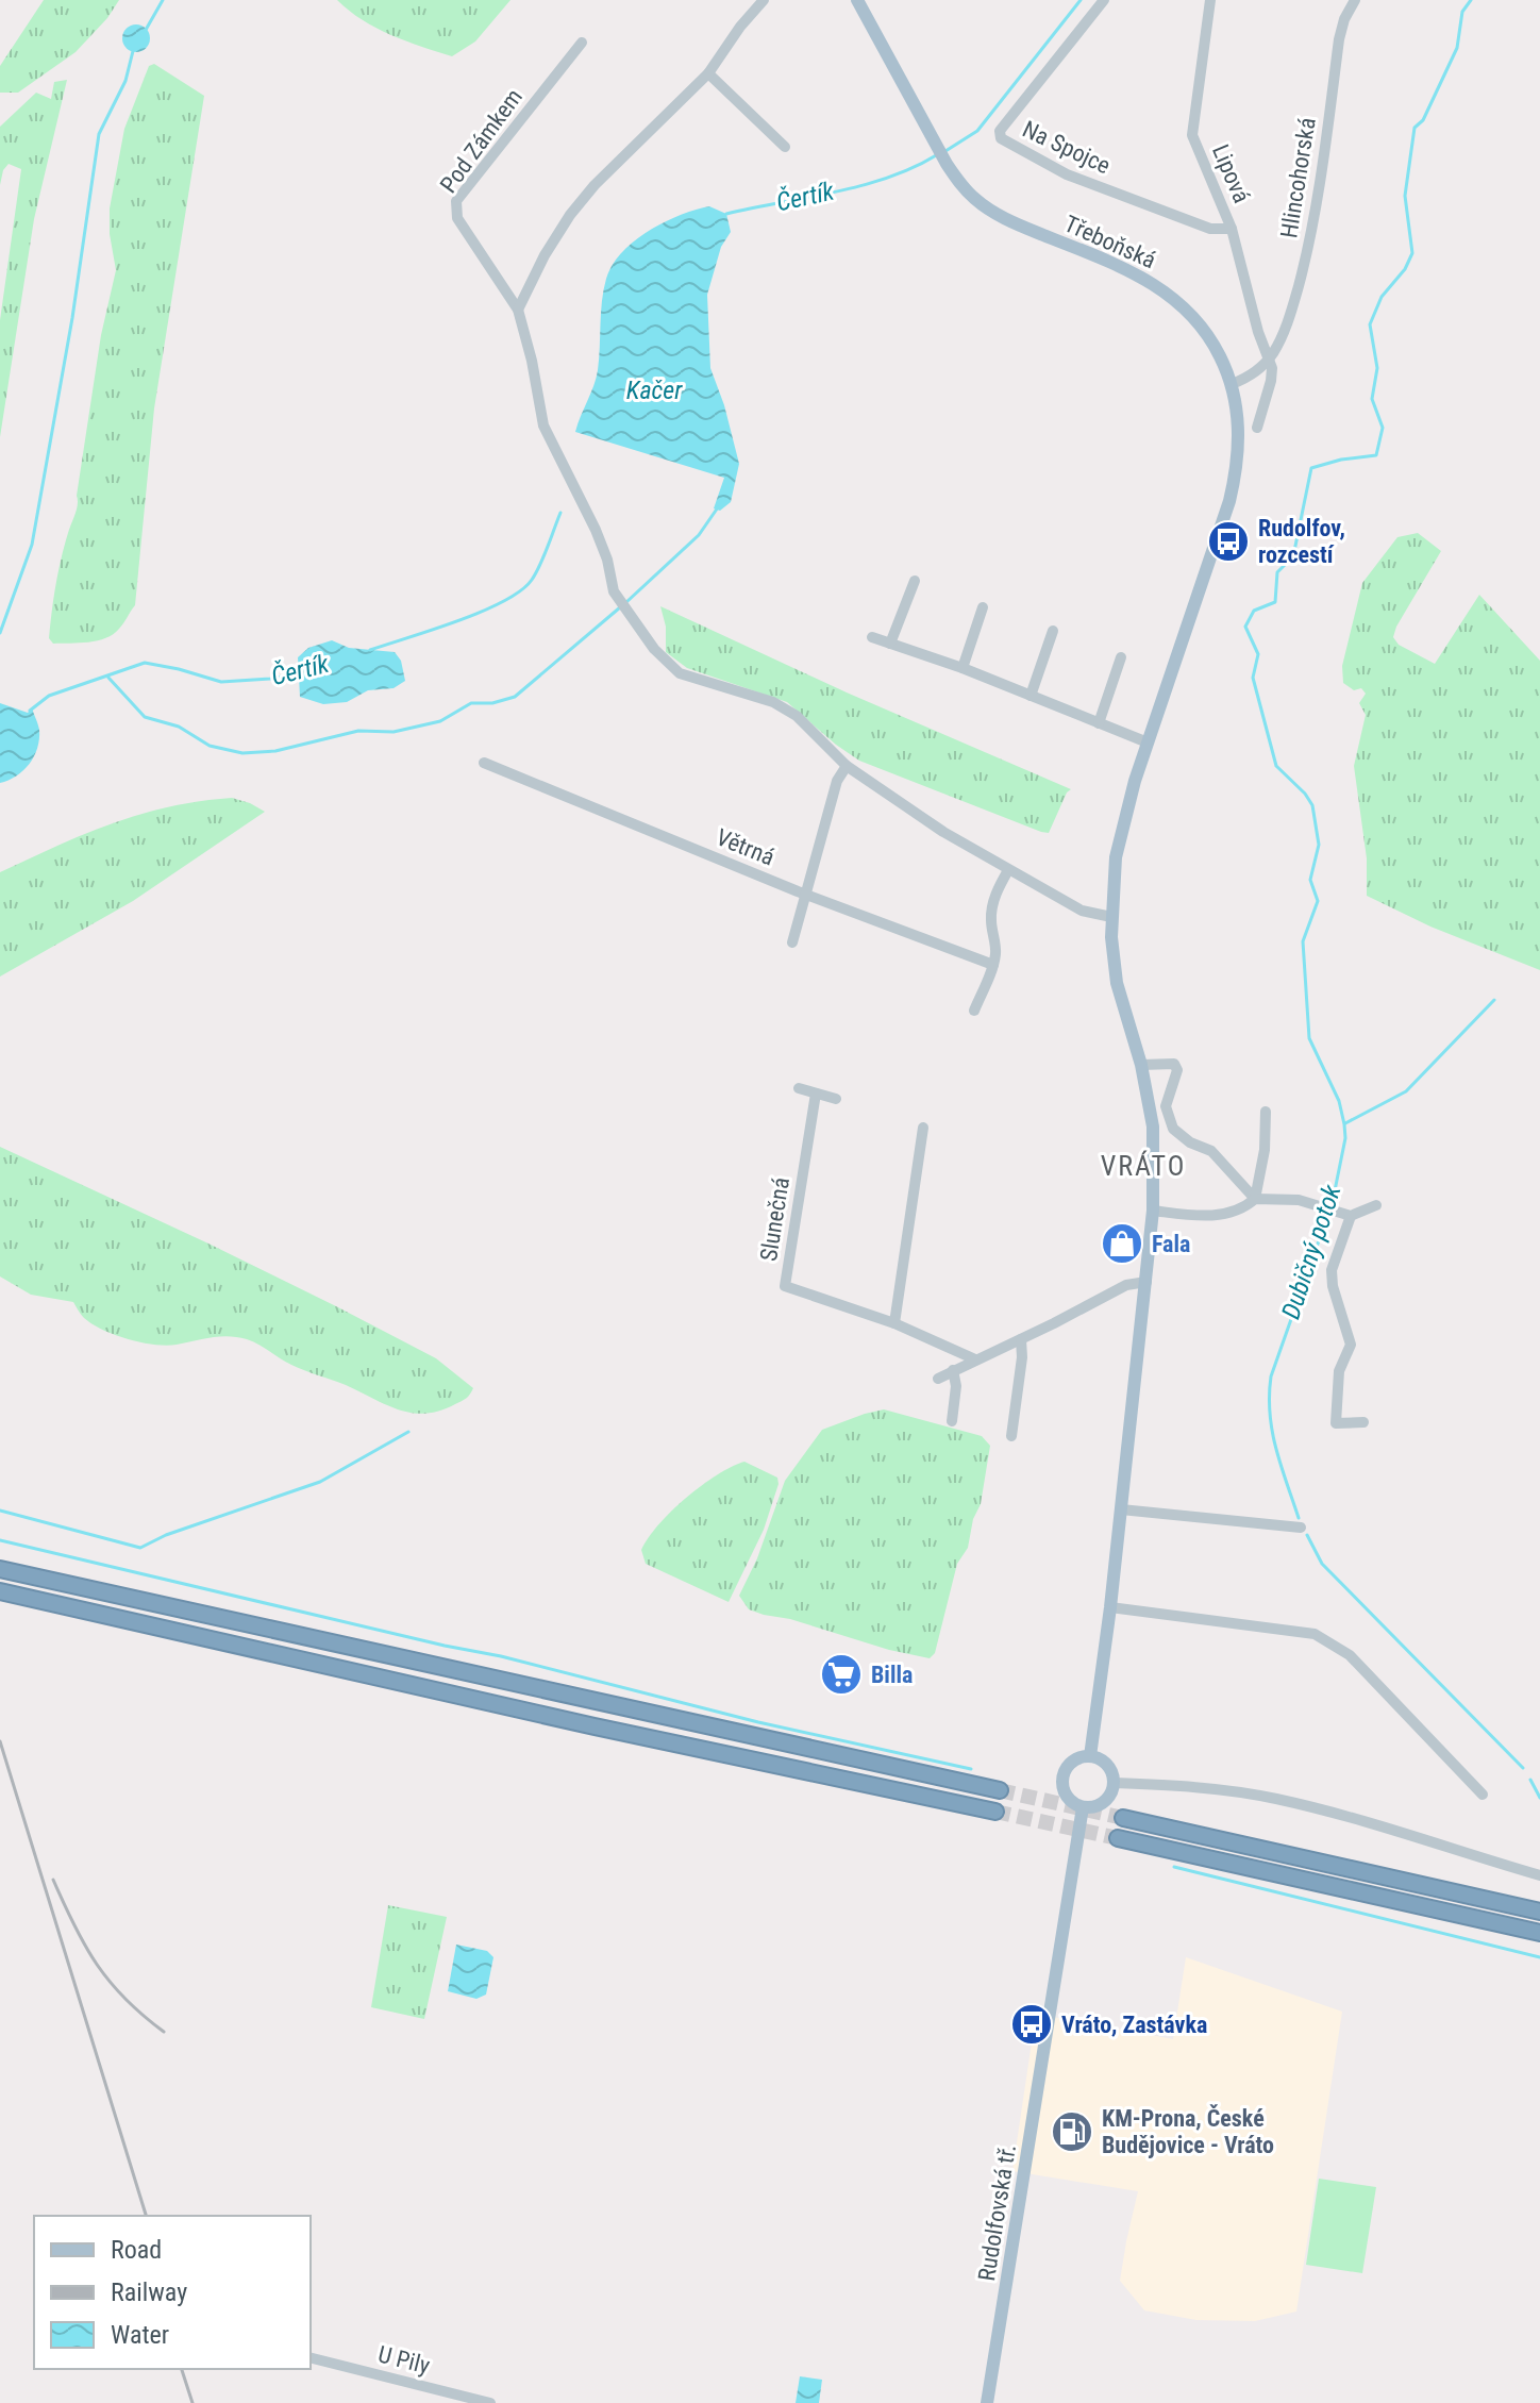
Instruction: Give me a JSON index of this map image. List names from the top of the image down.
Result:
{
  "streets": {
    "main road": ["Třeboňská", "Rudolfovská tř."],
    "street": [
      "Pod Zámkem",
      "Na Spojce",
      "Lipová",
      "Hlincohorská",
      "Větrná",
      "Slunečná",
      "U Pily"
    ]
  },
  "crossings": [
    ["Pod Zámkem", "Třeboňská"],
    ["Na Spojce", "Lipová"],
    ["Lipová", "Hlincohorská"],
    ["Hlincohorská", "Třeboňská"],
    ["Třeboňská", "Rudolfovská tř."]
  ],
  "districts": ["VRÁTO"],
  "water": ["Čertík", "Kačer", "Dubičný potok"],
  "places": {
    "bus stop": ["Rudolfov, rozcestí", "Vráto, Zastávka"],
    "shop": ["Fala"],
    "supermarket": ["Billa"],
    "fuel station": ["KM-Prona, České Budějovice - Vráto"]
  },
  "legend": ["Road", "Railway", "Water"]
}
